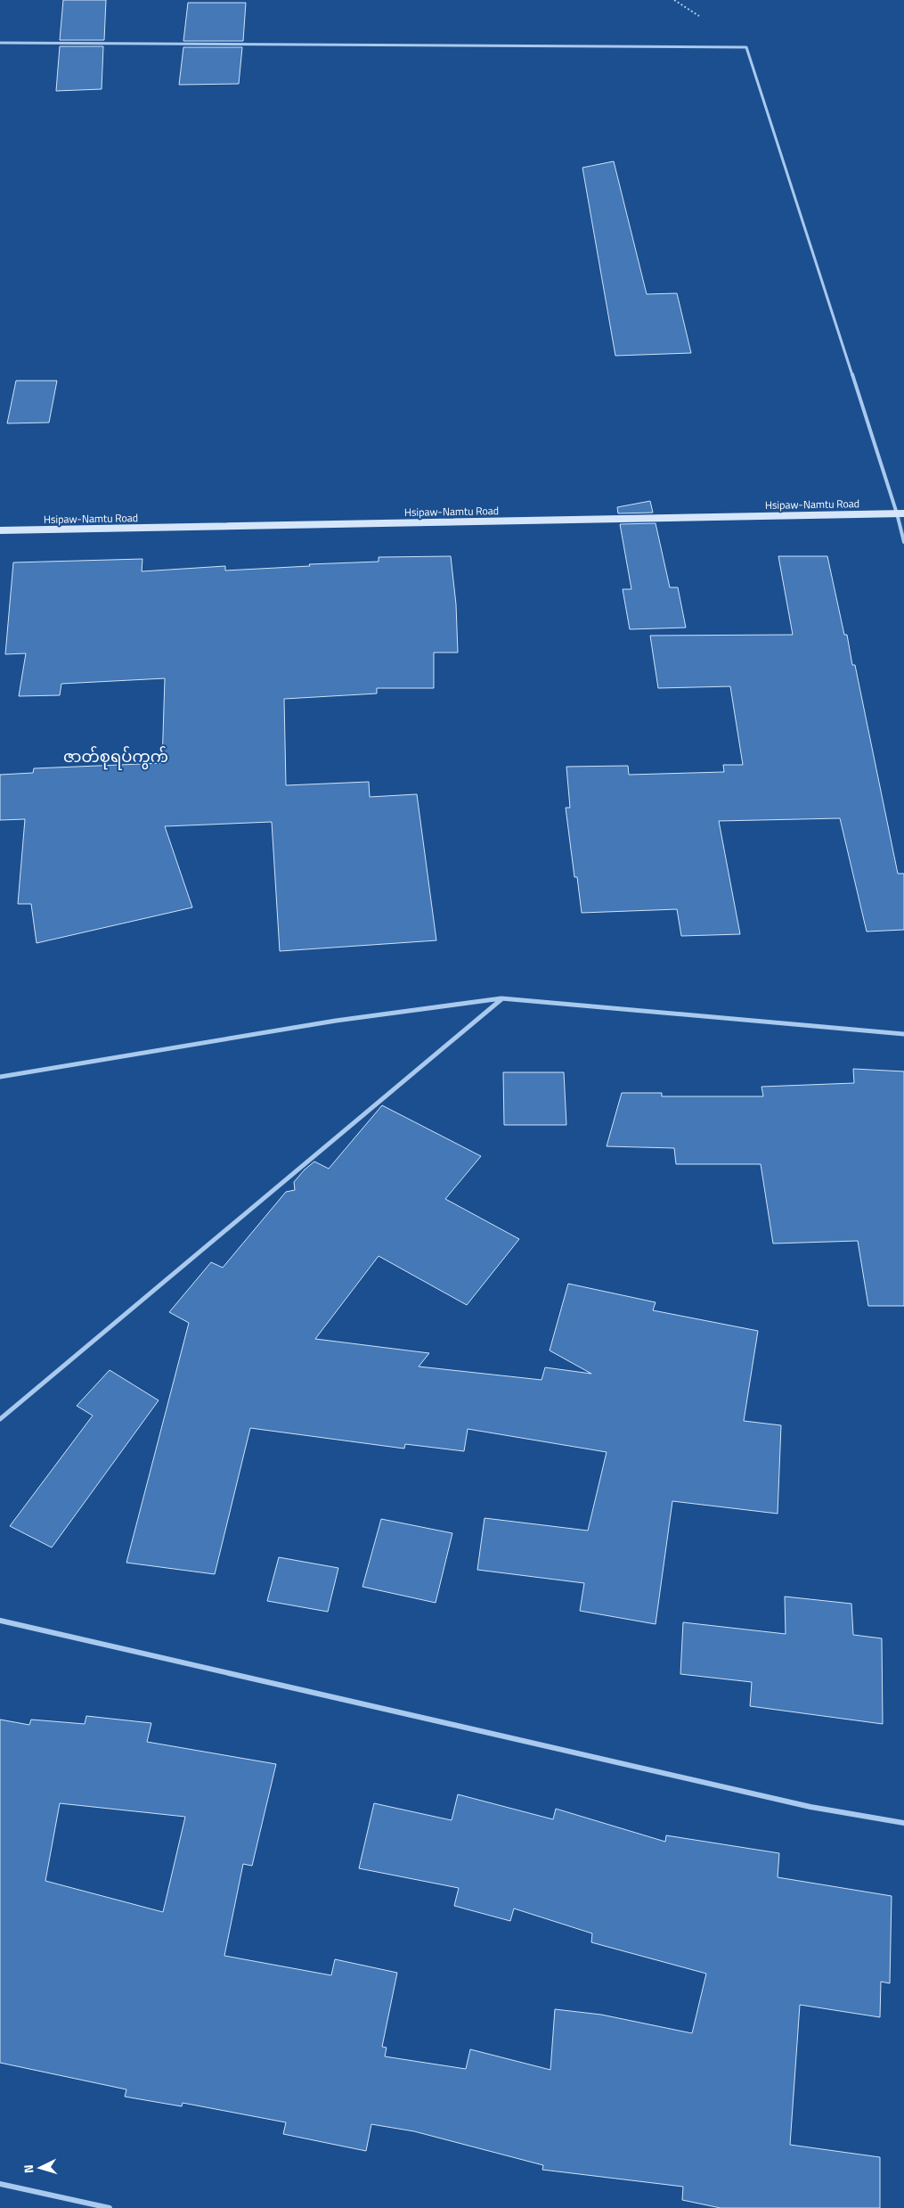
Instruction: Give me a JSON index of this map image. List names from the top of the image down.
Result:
{
  "streets": {
    "main road": ["Hsipaw-Namtu Road"]
  },
  "districts": ["ဇာတ်စုရပ်ကွက်"],
  "north": "left"
}
